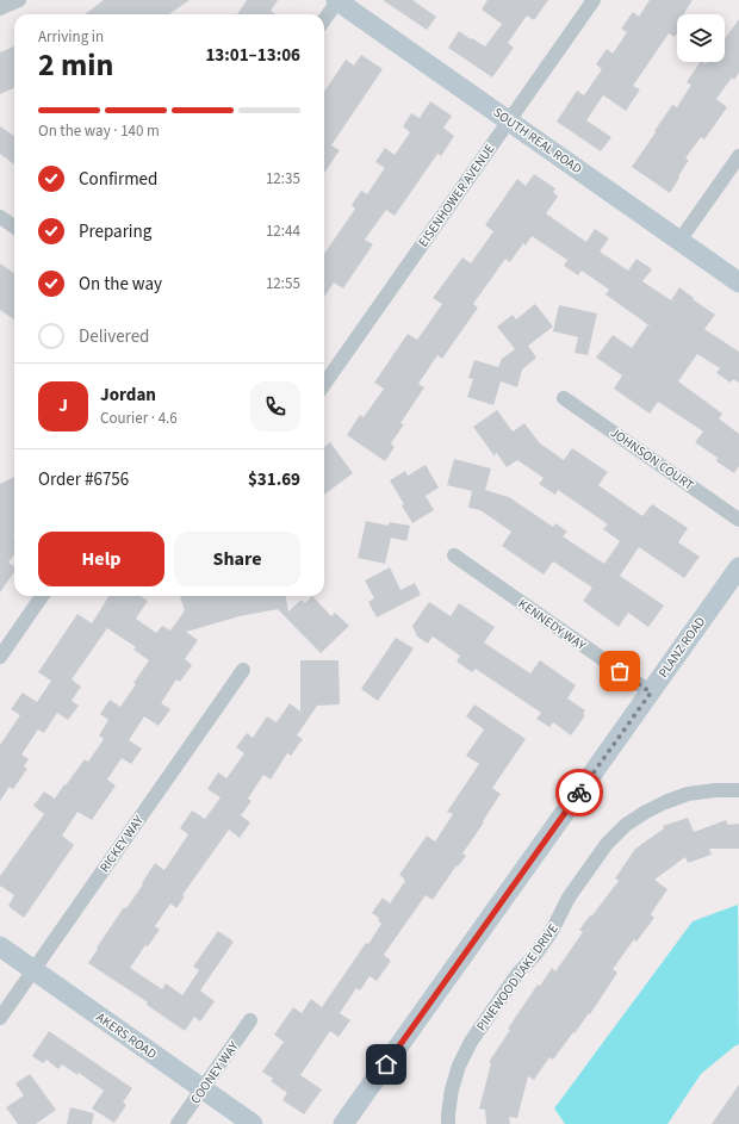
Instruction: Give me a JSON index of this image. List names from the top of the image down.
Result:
{
  "streets": {
    "street": [
      "SOUTH REAL ROAD",
      "EISENHOWER AVENUE",
      "JOHNSON COURT",
      "KENNEDY WAY",
      "PLANZ ROAD",
      "RICKEY WAY",
      "PINEWOOD LAKE DRIVE",
      "AKERS ROAD",
      "COONEY WAY"
    ]
  },
  "crossings": [
    ["SOUTH REAL ROAD", "EISENHOWER AVENUE"],
    ["KENNEDY WAY", "PLANZ ROAD"],
    ["RICKEY WAY", "AKERS ROAD"],
    ["AKERS ROAD", "COONEY WAY"]
  ],
  "page": {
    "heading": ["2 min", "Arriving in", "13:01–13:06"],
    "panel": [
      "Jordan",
      "Courier · 4.6",
      "Order #6756",
      "$31.69"
    ],
    "bar": "On the way · 140 m",
    "list": [
      ["Confirmed", "12:35"],
      ["Preparing", "12:44"],
      ["On the way", "12:55"],
      "Delivered"
    ],
    "round": "J",
    "buttons": ["Help", "Share"]
  }
}
